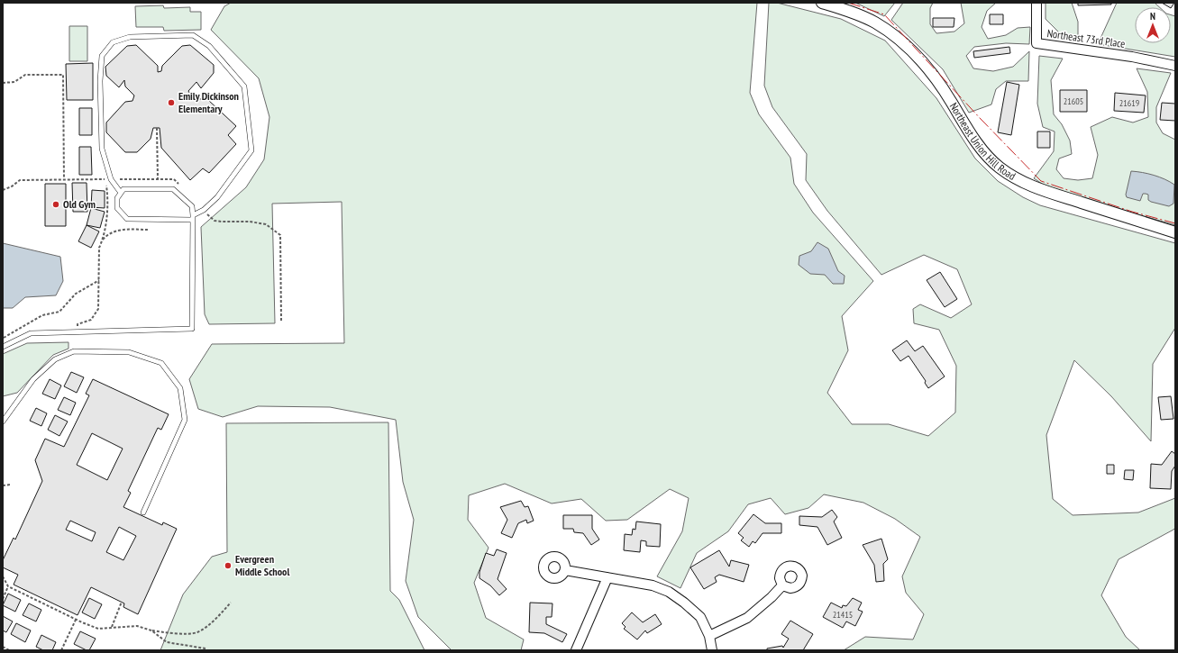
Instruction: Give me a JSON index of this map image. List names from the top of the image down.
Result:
{
  "streets": {
    "street": ["Northeast 73rd Place", "Northeast Union Hill Road"]
  },
  "places": ["Emily Dickinson Elementary", "Old Gym", "Evergreen Middle School"],
  "house_numbers": ["21605", "21619", "21415"],
  "north": "top"
}
